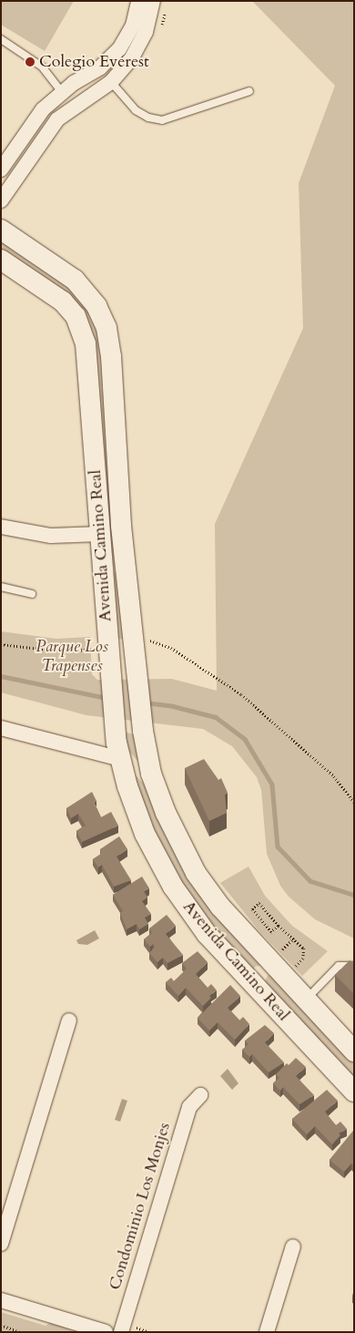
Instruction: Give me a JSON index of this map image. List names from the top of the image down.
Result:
{
  "streets": {
    "main road": ["Avenida Camino Real"],
    "street": ["Condominio Los Monjes"]
  },
  "parks": ["Parque Los Trapenses"],
  "places": ["Colegio Everest"]
}
